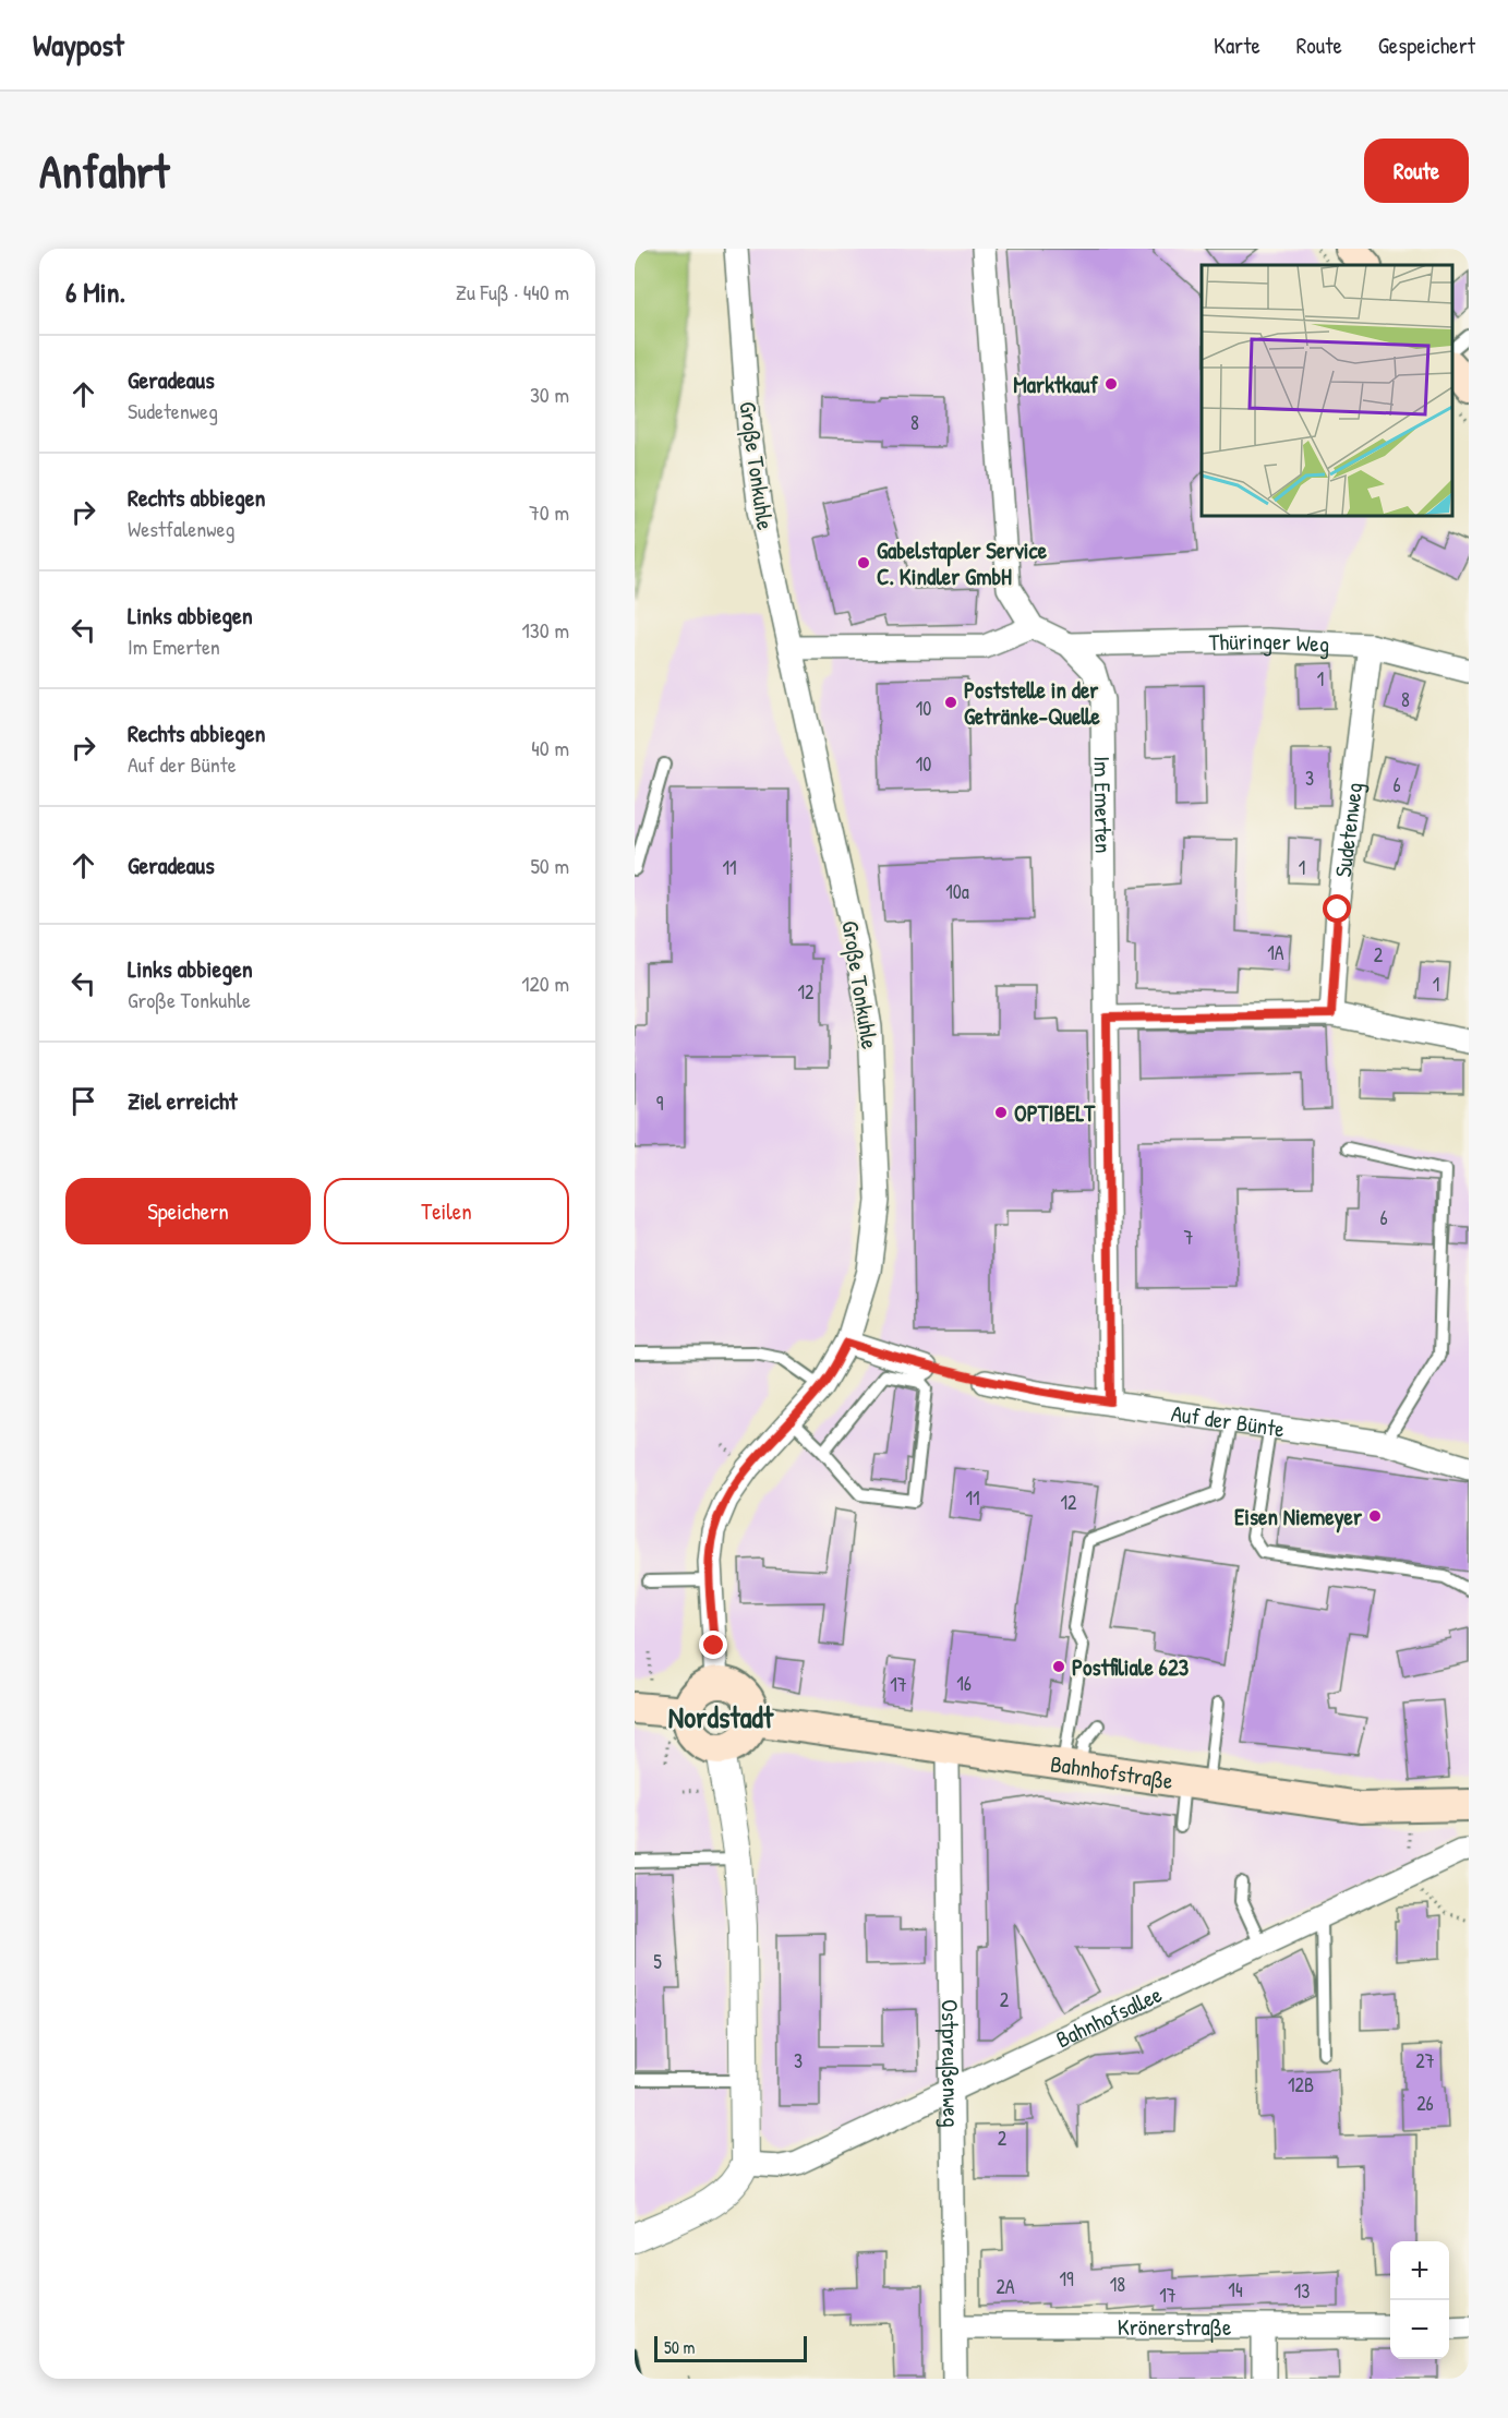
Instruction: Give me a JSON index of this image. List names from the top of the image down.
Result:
{
  "streets": {
    "main road": ["Bahnhofstraße"],
    "street": [
      "Große Tonkuhle",
      "Thüringer Weg",
      "Im Emerten",
      "Sudetenweg",
      "Auf der Bünte",
      "Bahnhofsallee",
      "Ostpreußenweg",
      "Krönerstraße"
    ]
  },
  "crossings": [
    ["Große Tonkuhle", "Bahnhofstraße"],
    ["Thüringer Weg", "Im Emerten"],
    ["Thüringer Weg", "Sudetenweg"],
    ["Im Emerten", "Auf der Bünte"],
    ["Bahnhofstraße", "Ostpreußenweg"],
    ["Bahnhofsallee", "Ostpreußenweg"],
    ["Ostpreußenweg", "Krönerstraße"]
  ],
  "districts": ["Nordstadt"],
  "places": [
    "Marktkauf",
    "Gabelstapler Service C. Kindler GmbH",
    "Poststelle in der Getränke-Quelle",
    "OPTIBELT",
    "Eisen Niemeyer",
    "Postfiliale 623"
  ],
  "house_numbers": [
    "8",
    "1",
    "8",
    "10",
    "10",
    "3",
    "6",
    "11",
    "1",
    "10a",
    "1A",
    "2",
    "1",
    "12",
    "9",
    "6",
    "7",
    "11",
    "12",
    "16",
    "17",
    "5",
    "2",
    "3",
    "27",
    "12B",
    "26",
    "2",
    "19",
    "18",
    "2A",
    "14",
    "13",
    "17"
  ],
  "scale_bar": "50 m",
  "page": {
    "header": "Waypost",
    "nav": ["Karte", "Route", "Gespeichert"],
    "buttons": [
      "Route",
      ["Speichern", "Teilen"]
    ],
    "title": "Anfahrt",
    "heading": ["6 Min.", "Zu Fuß · 440 m"],
    "list": [
      ["Geradeaus", "Sudetenweg", "30 m"],
      ["Rechts abbiegen", "Westfalenweg", "70 m"],
      ["Links abbiegen", "Im Emerten", "130 m"],
      ["Rechts abbiegen", "Auf der Bünte", "40 m"],
      ["Geradeaus", "50 m"],
      ["Links abbiegen", "Große Tonkuhle", "120 m"],
      "Ziel erreicht"
    ],
    "map_buttons": ["+", "−"],
    "scale": "50 m"
  }
}
